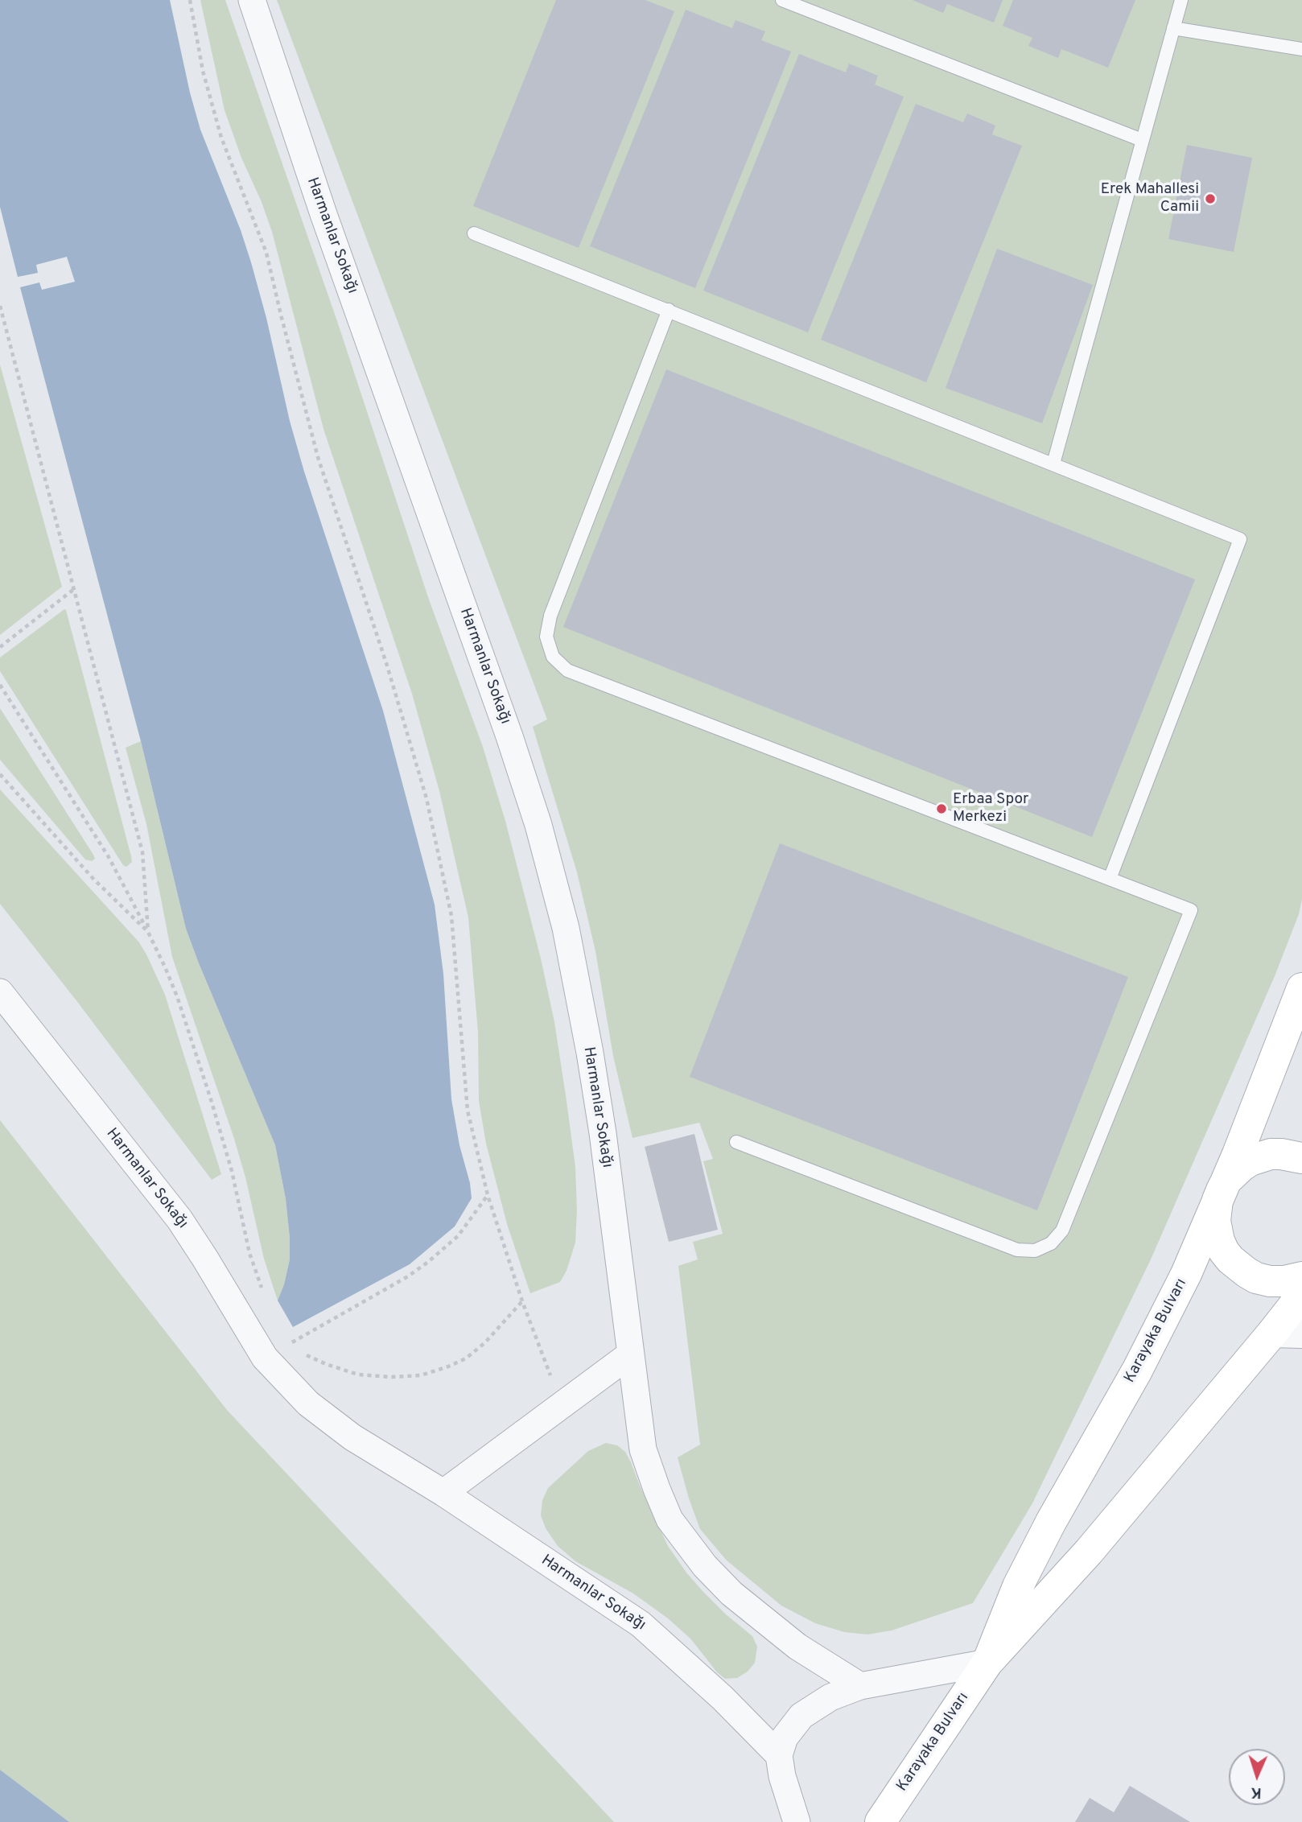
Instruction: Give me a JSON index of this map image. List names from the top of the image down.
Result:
{
  "streets": {
    "main road": ["Karayaka Bulvarı"],
    "street": ["Harmanlar Sokağı"]
  },
  "places": ["Erek Mahallesi Camii", "Erbaa Spor Merkezi"],
  "north": "bottom"
}
